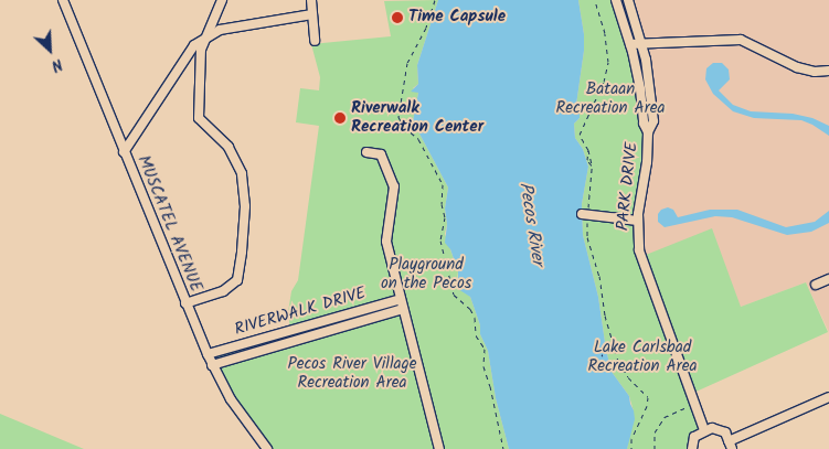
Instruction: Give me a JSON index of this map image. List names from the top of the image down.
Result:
{
  "streets": {
    "street": ["PARK DRIVE", "MUSCATEL AVENUE", "RIVERWALK DRIVE"]
  },
  "crossings": [
    ["MUSCATEL AVENUE", "RIVERWALK DRIVE"]
  ],
  "water": ["Pecos River"],
  "parks": [
    "Bataan Recreation Area",
    "Playground on the Pecos",
    "Lake Carlsbad Recreation Area",
    "Pecos River Village Recreation Area"
  ],
  "places": ["Time Capsule", "Riverwalk Recreation Center"],
  "north": "bottom right"
}
